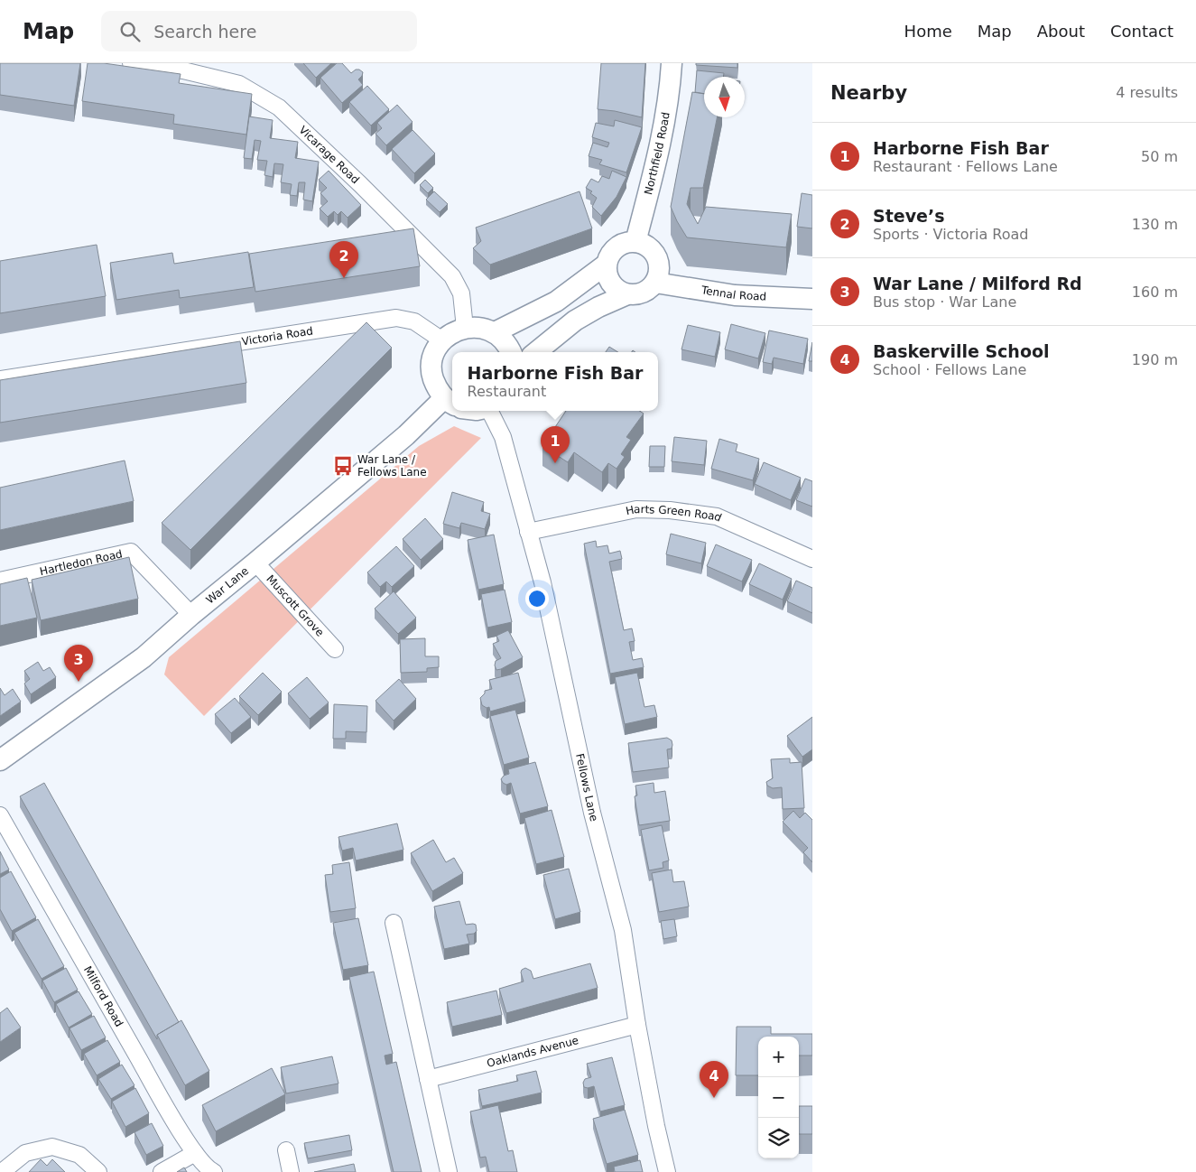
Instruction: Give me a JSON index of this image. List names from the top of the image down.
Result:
{
  "streets": {
    "street": [
      "Northfield Road",
      "Vicarage Road",
      "Tennal Road",
      "Victoria Road",
      "Harts Green Road",
      "Hartledon Road",
      "War Lane",
      "Muscott Grove",
      "Fellows Lane",
      "Milford Road",
      "Oaklands Avenue"
    ]
  },
  "crossings": [
    ["Northfield Road", "Tennal Road"],
    ["Harts Green Road", "Fellows Lane"],
    ["Hartledon Road", "War Lane"],
    ["War Lane", "Muscott Grove"],
    ["Fellows Lane", "Oaklands Avenue"]
  ],
  "places": {
    "bus stop": ["War Lane / Fellows Lane"]
  },
  "north": "bottom",
  "page": {
    "header": "Map",
    "search": "Search here",
    "nav": [
      "Home",
      "Map",
      "About",
      "Contact"
    ],
    "heading": ["Nearby", "4 results"],
    "list": [
      {
        "mark": "1",
        "name": "Harborne Fish Bar",
        "note": "Restaurant · Fellows Lane",
        "value": "50 m"
      },
      {
        "mark": "2",
        "name": "Steve’s",
        "note": "Sports · Victoria Road",
        "value": "130 m"
      },
      {
        "mark": "3",
        "name": "War Lane / Milford Rd",
        "note": "Bus stop · War Lane",
        "value": "160 m"
      },
      {
        "mark": "4",
        "name": "Baskerville School",
        "note": "School · Fellows Lane",
        "value": "190 m"
      }
    ],
    "pins": [
      "2",
      "1",
      "3",
      "4"
    ],
    "popup": ["Harborne Fish Bar", "Restaurant"],
    "map_buttons": ["+", "−"]
  }
}
